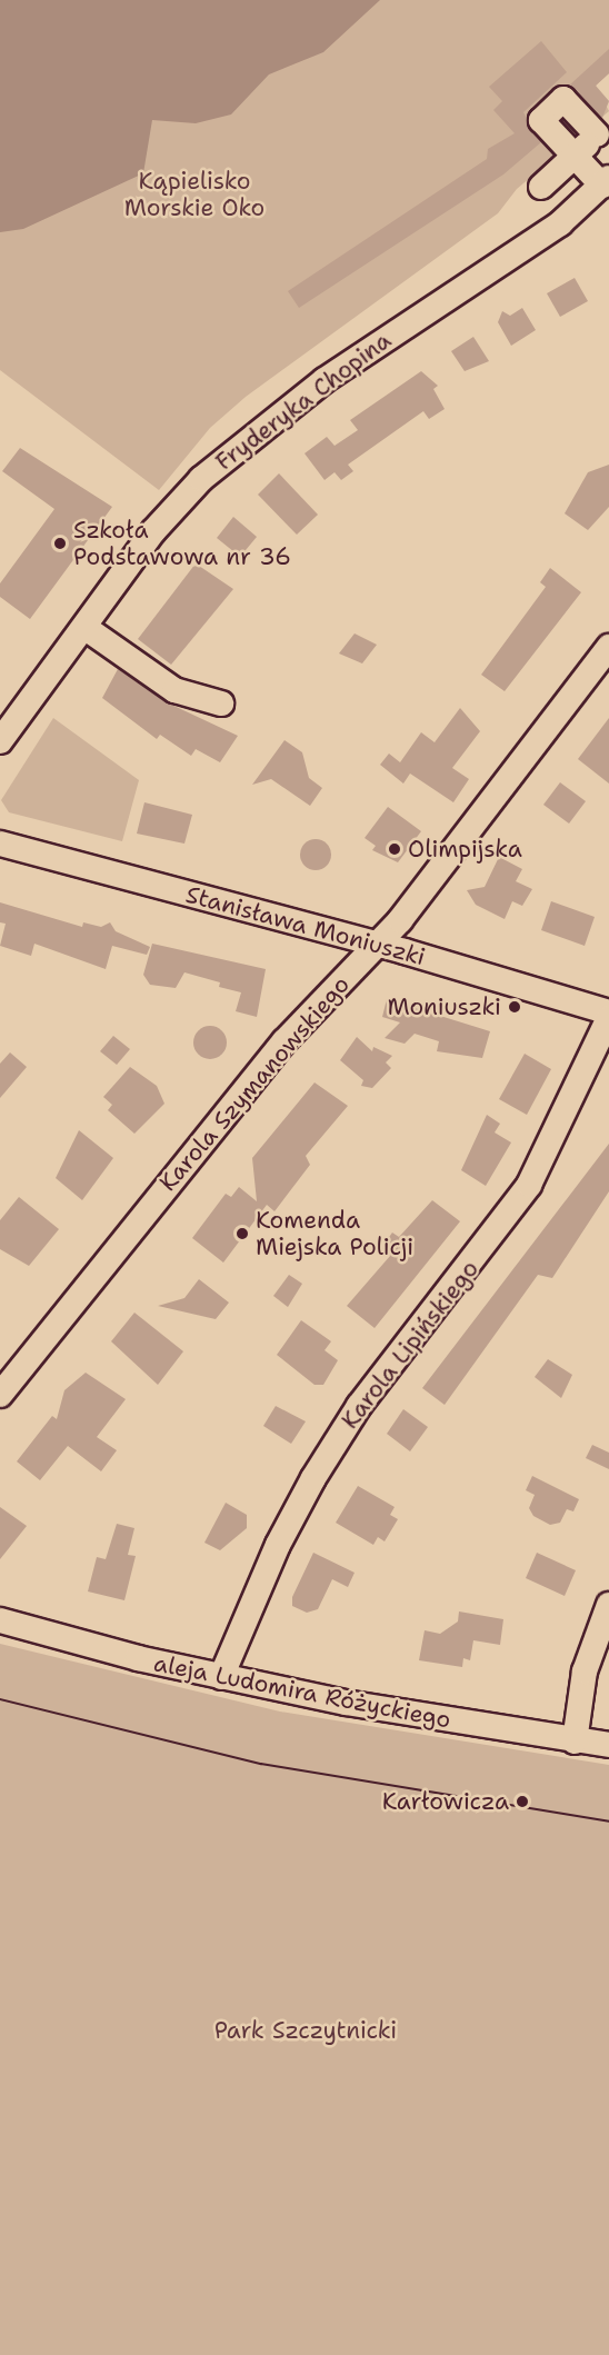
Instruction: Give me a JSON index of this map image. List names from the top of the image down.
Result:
{
  "streets": {
    "street": [
      "Fryderyka Chopina",
      "Stanisława Moniuszki",
      "Karola Szymanowskiego",
      "Karola Lipińskiego",
      "aleja Ludomira Różyckiego"
    ]
  },
  "crossings": [
    ["Stanisława Moniuszki", "Karola Szymanowskiego"],
    ["Karola Lipińskiego", "aleja Ludomira Różyckiego"]
  ],
  "parks": ["Kąpielisko Morskie Oko", "Park Szczytnicki"],
  "places": [
    "Szkoła Podstawowa nr 36",
    "Olimpijska",
    "Moniuszki",
    "Komenda Miejska Policji",
    "Karłowicza"
  ]
}
